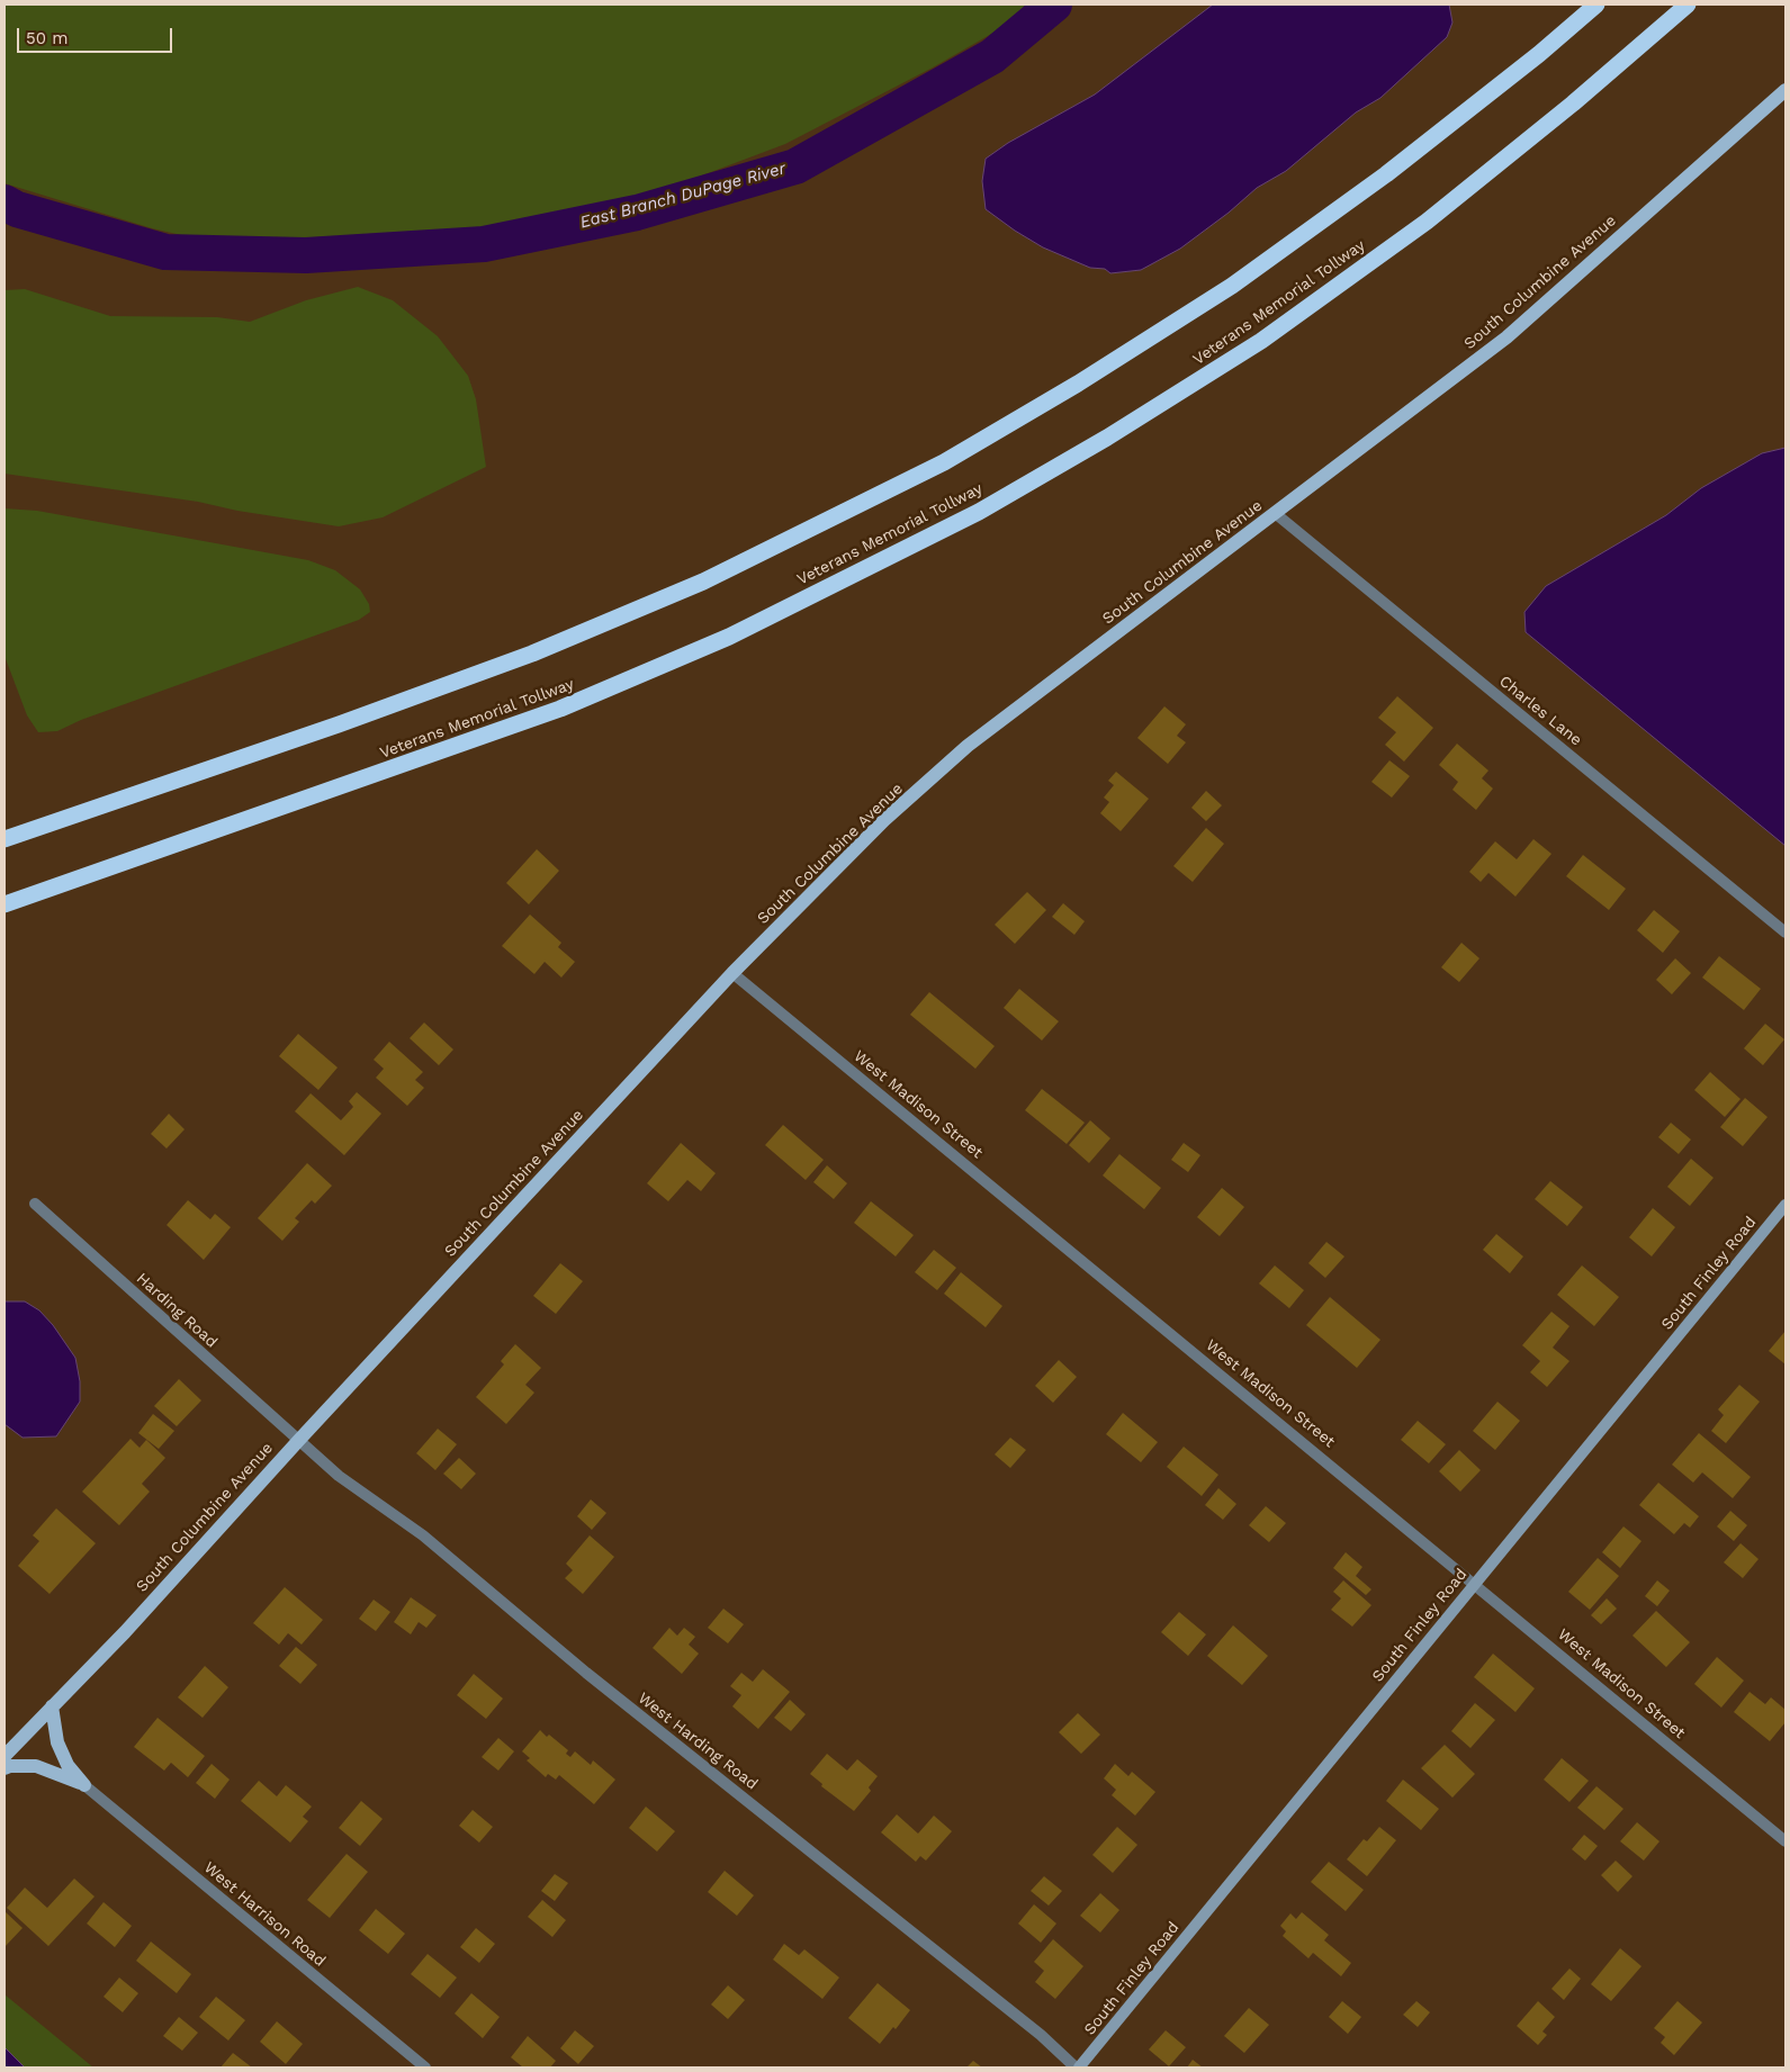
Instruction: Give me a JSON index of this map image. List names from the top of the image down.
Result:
{
  "streets": {
    "highway": ["Veterans Memorial Tollway"],
    "main road": ["South Columbine Avenue", "South Finley Road"],
    "street": [
      "Charles Lane",
      "West Madison Street",
      "Harding Road",
      "West Harding Road",
      "West Harrison Road"
    ]
  },
  "crossings": [
    ["South Columbine Avenue", "Charles Lane"],
    ["South Columbine Avenue", "West Madison Street"],
    ["South Columbine Avenue", "Harding Road"],
    ["South Columbine Avenue", "West Harding Road"],
    ["West Madison Street", "South Finley Road"],
    ["South Finley Road", "West Harding Road"],
    ["Harding Road", "West Harding Road"]
  ],
  "water": ["East Branch DuPage River"],
  "scale_bar": "50 m"
}
